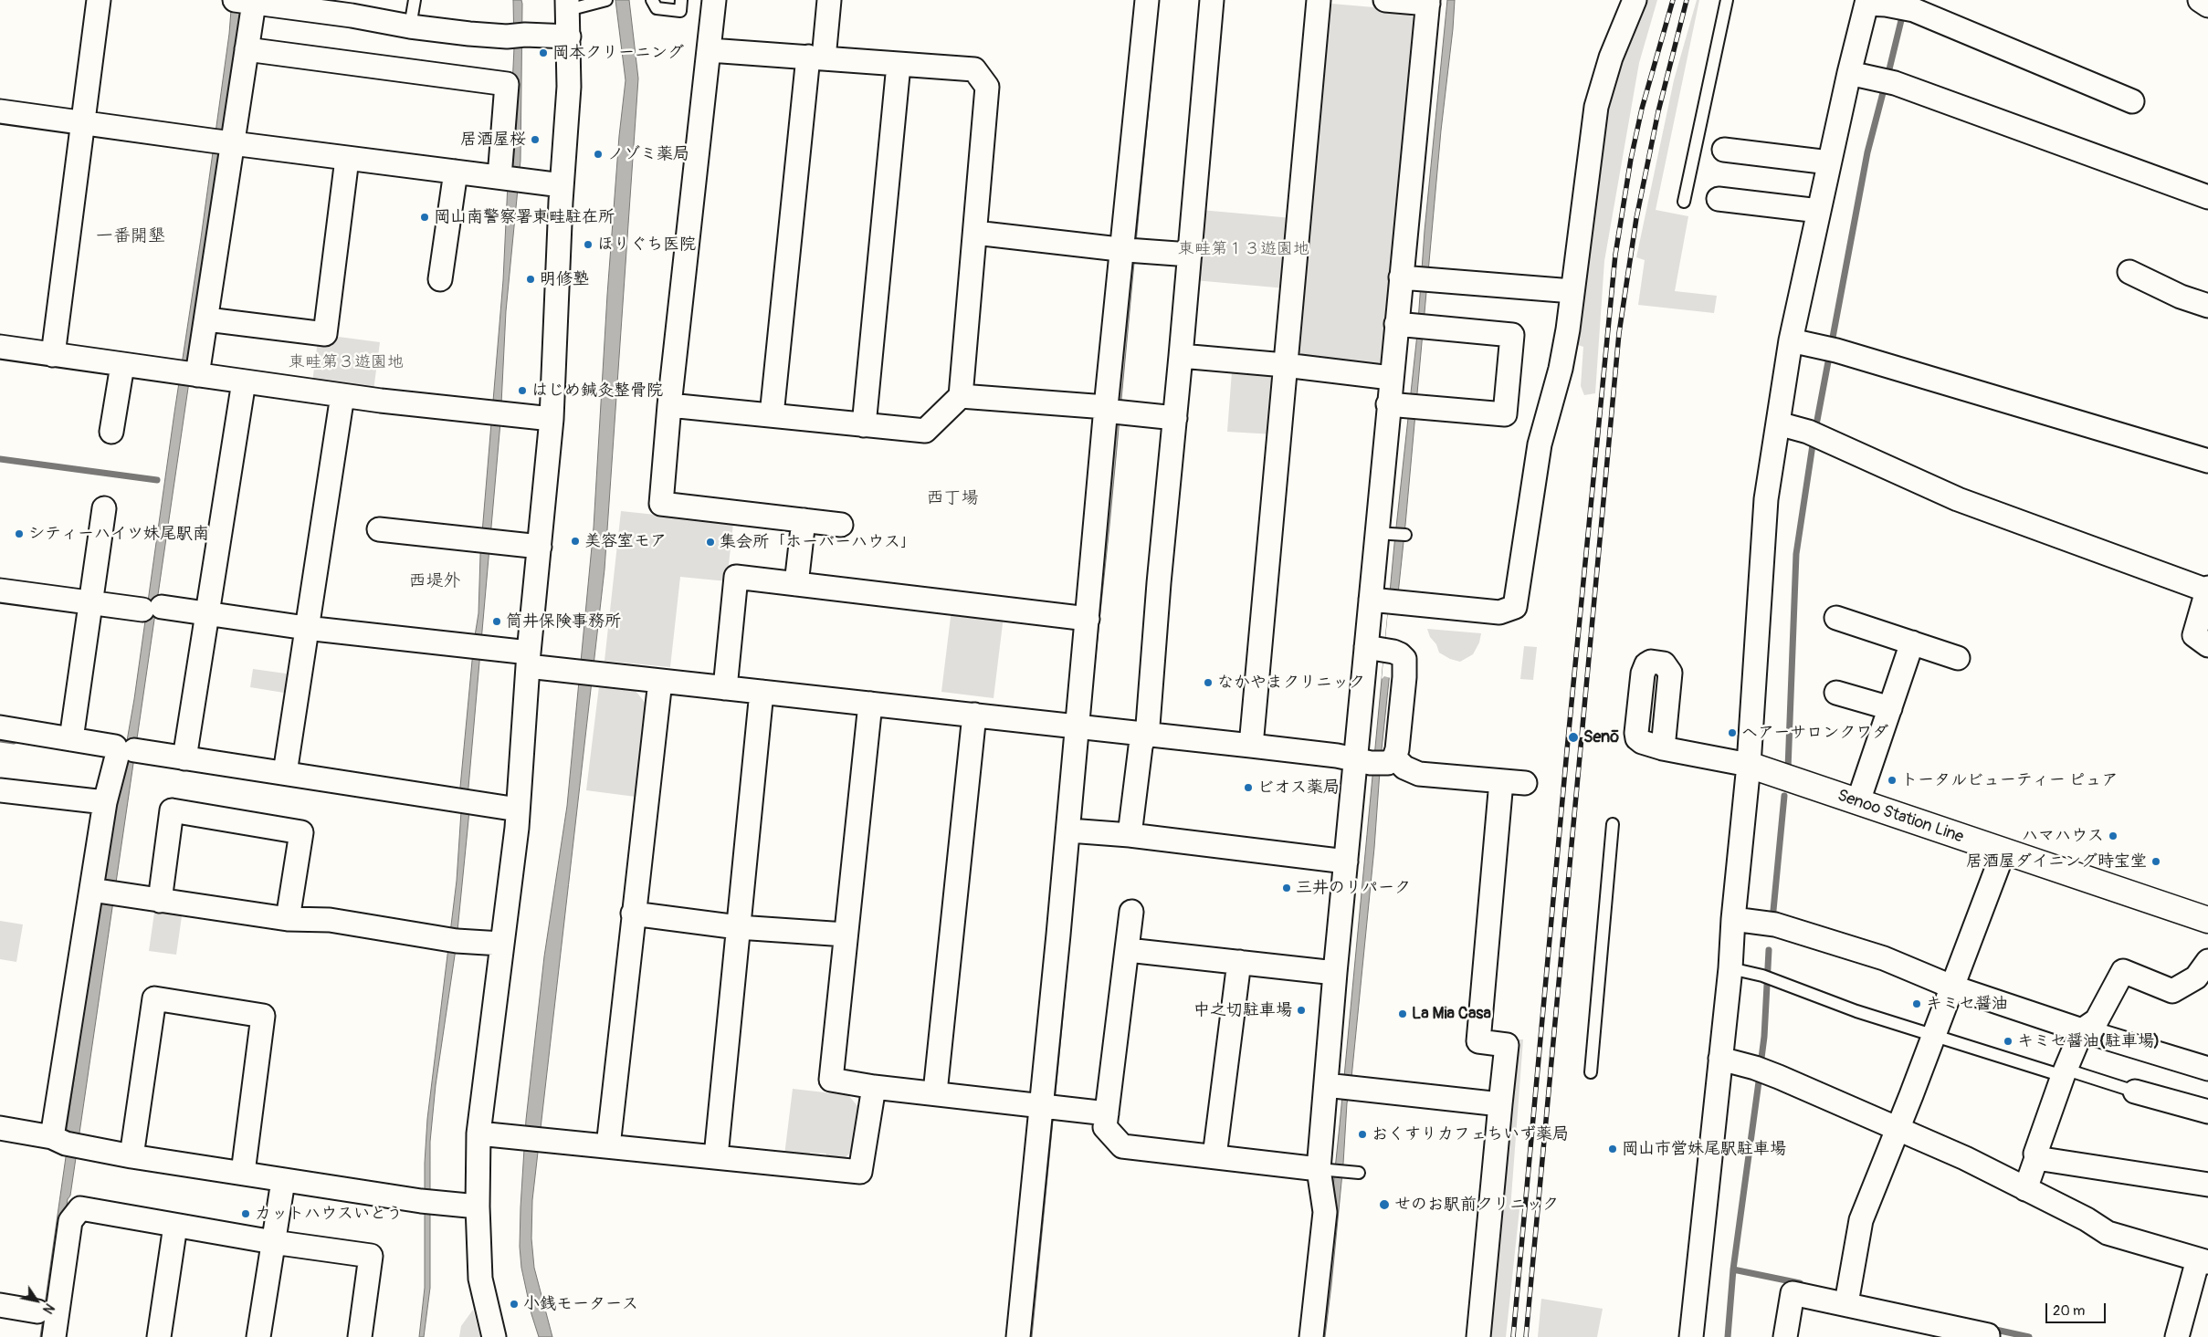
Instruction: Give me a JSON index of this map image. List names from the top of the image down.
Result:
{
  "streets": {
    "main road": ["Senoo Station Line"]
  },
  "districts": ["一番開墾", "西丁場", "西堤外"],
  "parks": ["東畦第１３遊園地", "東畦第３遊園地"],
  "places": [
    "岡本クリーニング",
    "居酒屋桜",
    "ノゾミ薬局",
    "岡山南警察署東畦駐在所",
    "ほりぐち医院",
    "明修塾",
    "はじめ鍼灸整骨院",
    "シティーハイツ妹尾駅南",
    "美容室モア",
    "集会所「ホーバーハウス」",
    "筒井保険事務所",
    "なかやまクリニック",
    "ヘアーサロンクワダ",
    "Senō",
    "トータルビューティー ピュア",
    "ビオス薬局",
    "ハマハウス",
    "居酒屋ダイニング時宝堂",
    "三井のリパーク",
    "キミセ醤油",
    "中之切駐車場",
    "La Mia Casa",
    "キミセ醤油(駐車場)",
    "おくすりカフェちいず薬局",
    "岡山市営妹尾駅駐車場",
    "せのお駅前クリニック",
    "カットハウスいとう",
    "小銭モータース"
  ],
  "scale_bar": "20 m",
  "north": "bottom right"
}
